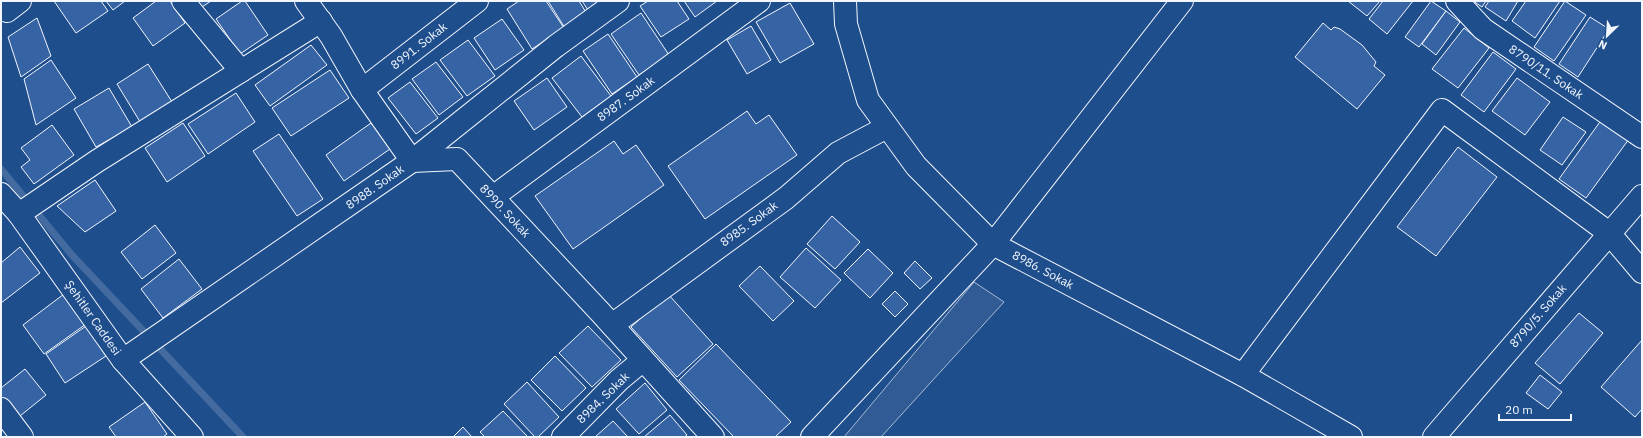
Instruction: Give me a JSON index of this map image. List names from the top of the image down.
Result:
{
  "streets": {
    "street": [
      "8991. Sokak",
      "8790/11. Sokak",
      "8987. Sokak",
      "8988. Sokak",
      "8990. Sokak",
      "8985. Sokak",
      "8986. Sokak",
      "8790/5. Sokak",
      "Şehitler Caddesi",
      "8984. Sokak"
    ]
  },
  "crossings": [
    ["8987. Sokak", "8990. Sokak"],
    ["8988. Sokak", "8990. Sokak"],
    ["8988. Sokak", "Şehitler Caddesi"],
    ["8990. Sokak", "8985. Sokak"],
    ["8990. Sokak", "8984. Sokak"],
    ["8985. Sokak", "8986. Sokak"]
  ],
  "scale_bar": "20 m",
  "north": "bottom left"
}
